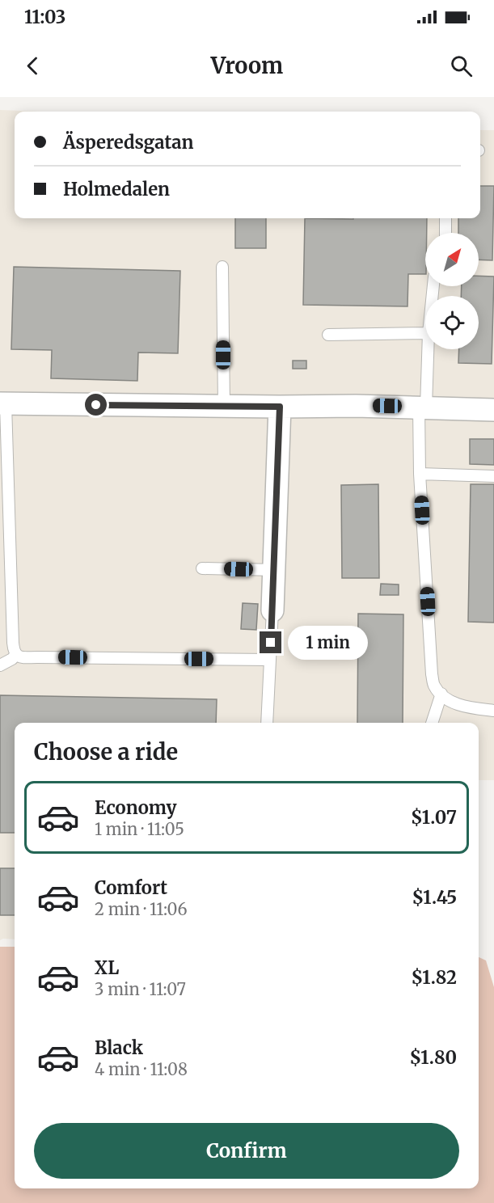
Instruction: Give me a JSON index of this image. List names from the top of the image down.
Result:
{
  "north": "top right",
  "page": {
    "status": "11:03",
    "header": "Vroom",
    "banner": ["Äsperedsgatan", "Holmedalen"],
    "bubble": "1 min",
    "heading": "Choose a ride",
    "list": [
      {
        "name": "Economy",
        "note": "1 min · 11:05",
        "value": "$1.07"
      },
      {
        "name": "Comfort",
        "note": "2 min · 11:06",
        "value": "$1.45"
      },
      {
        "name": "XL",
        "note": "3 min · 11:07",
        "value": "$1.82"
      },
      {
        "name": "Black",
        "note": "4 min · 11:08",
        "value": "$1.80"
      }
    ],
    "buttons": "Confirm"
  }
}
